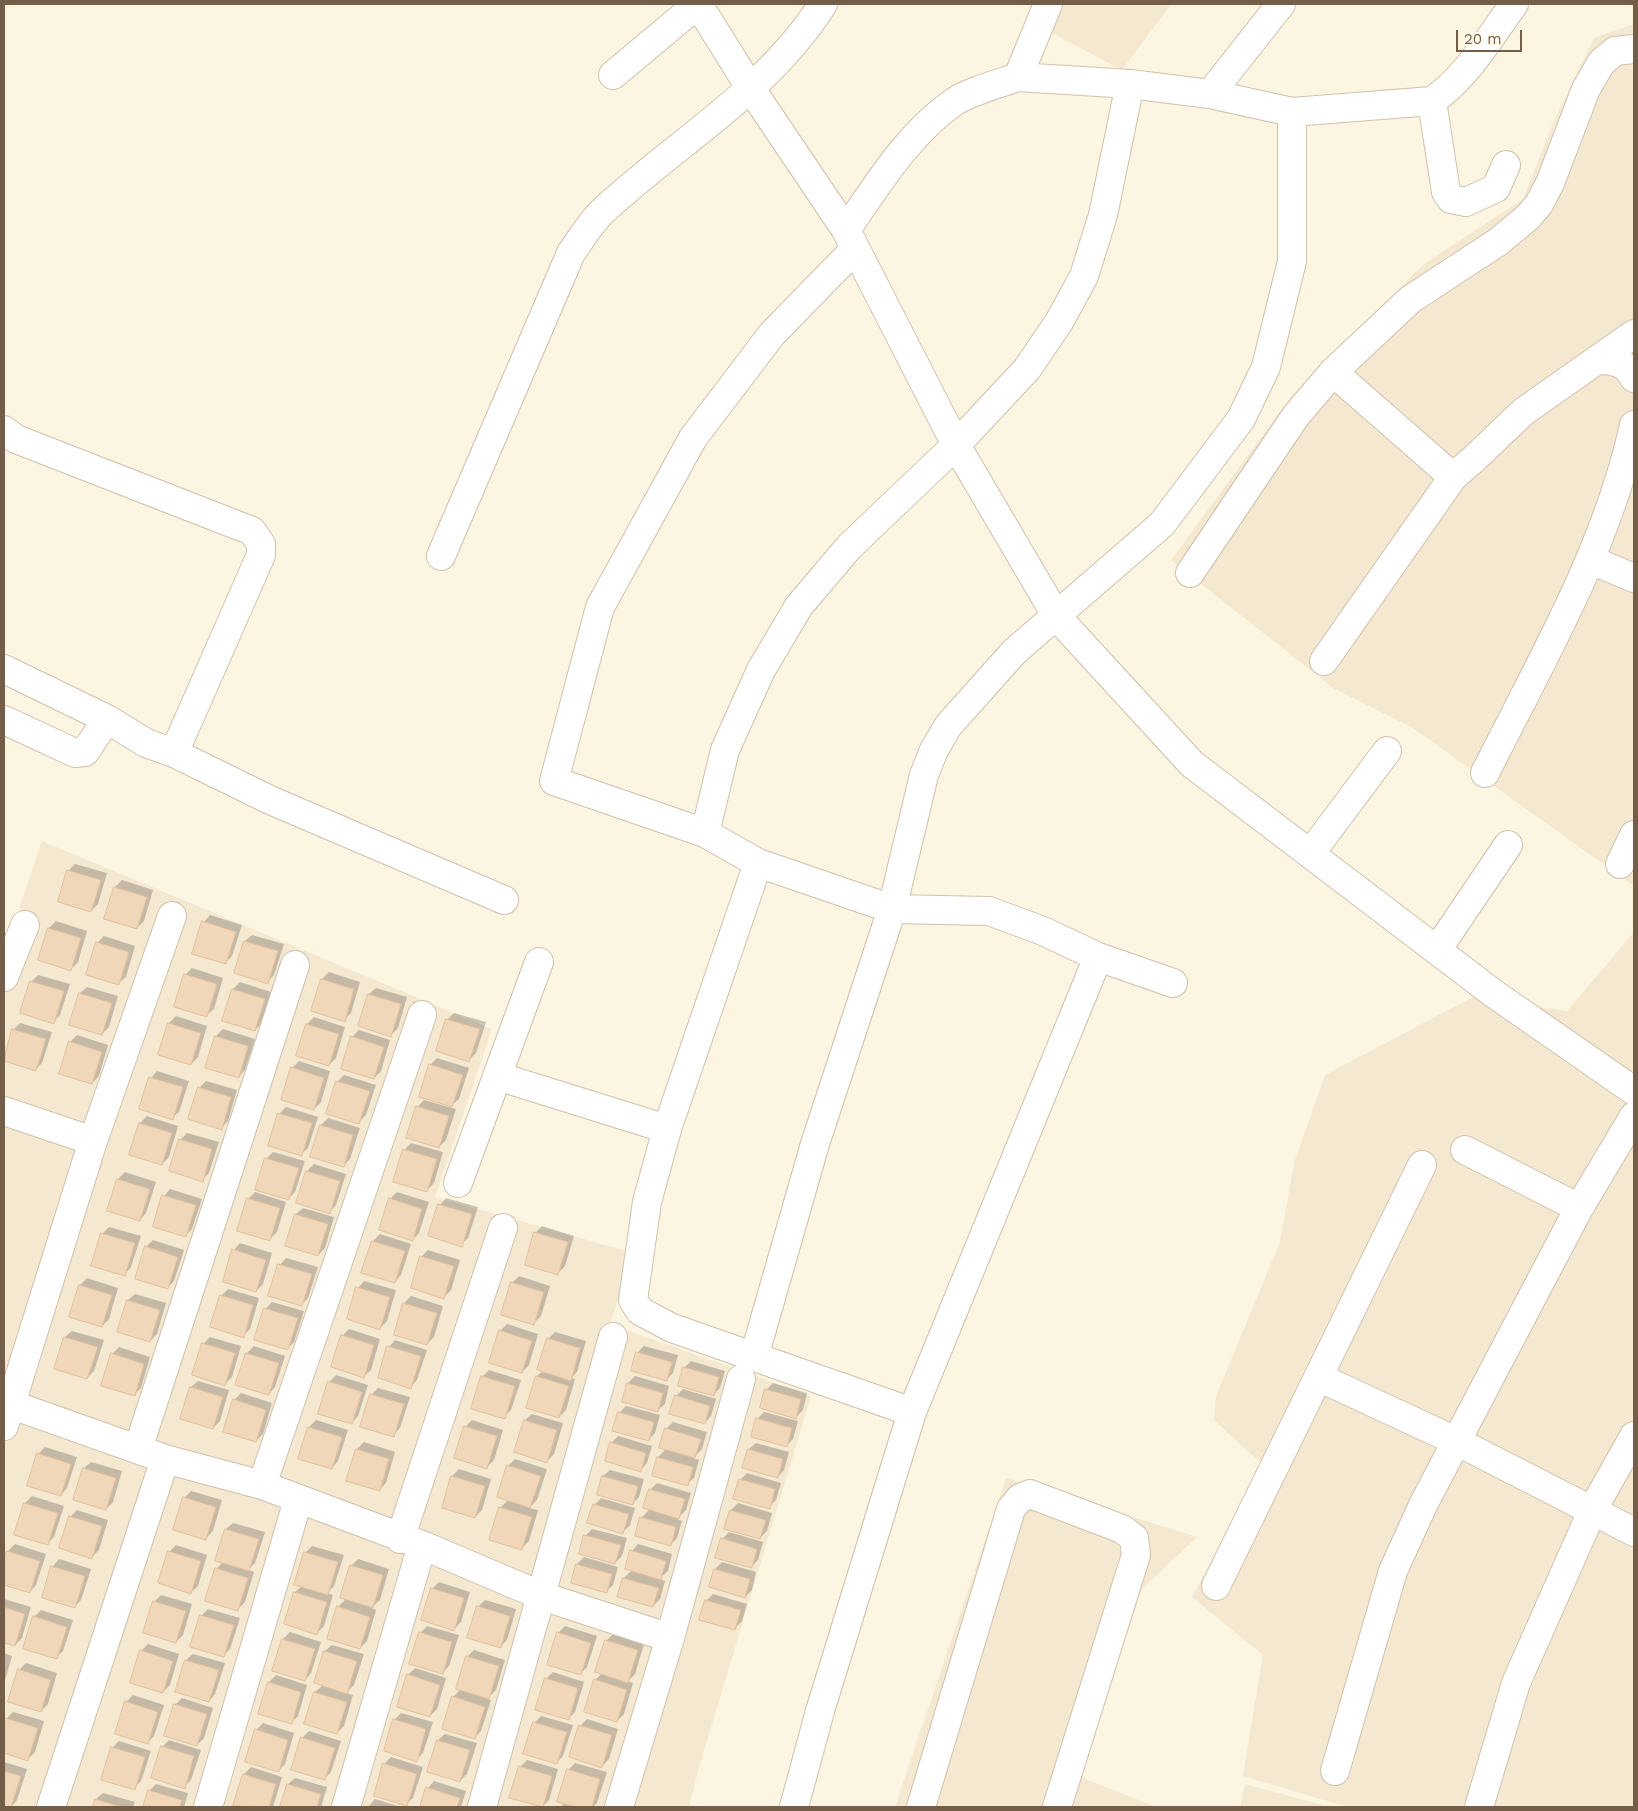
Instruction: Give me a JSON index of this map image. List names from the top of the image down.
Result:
{
  "scale_bar": "20 m"
}
